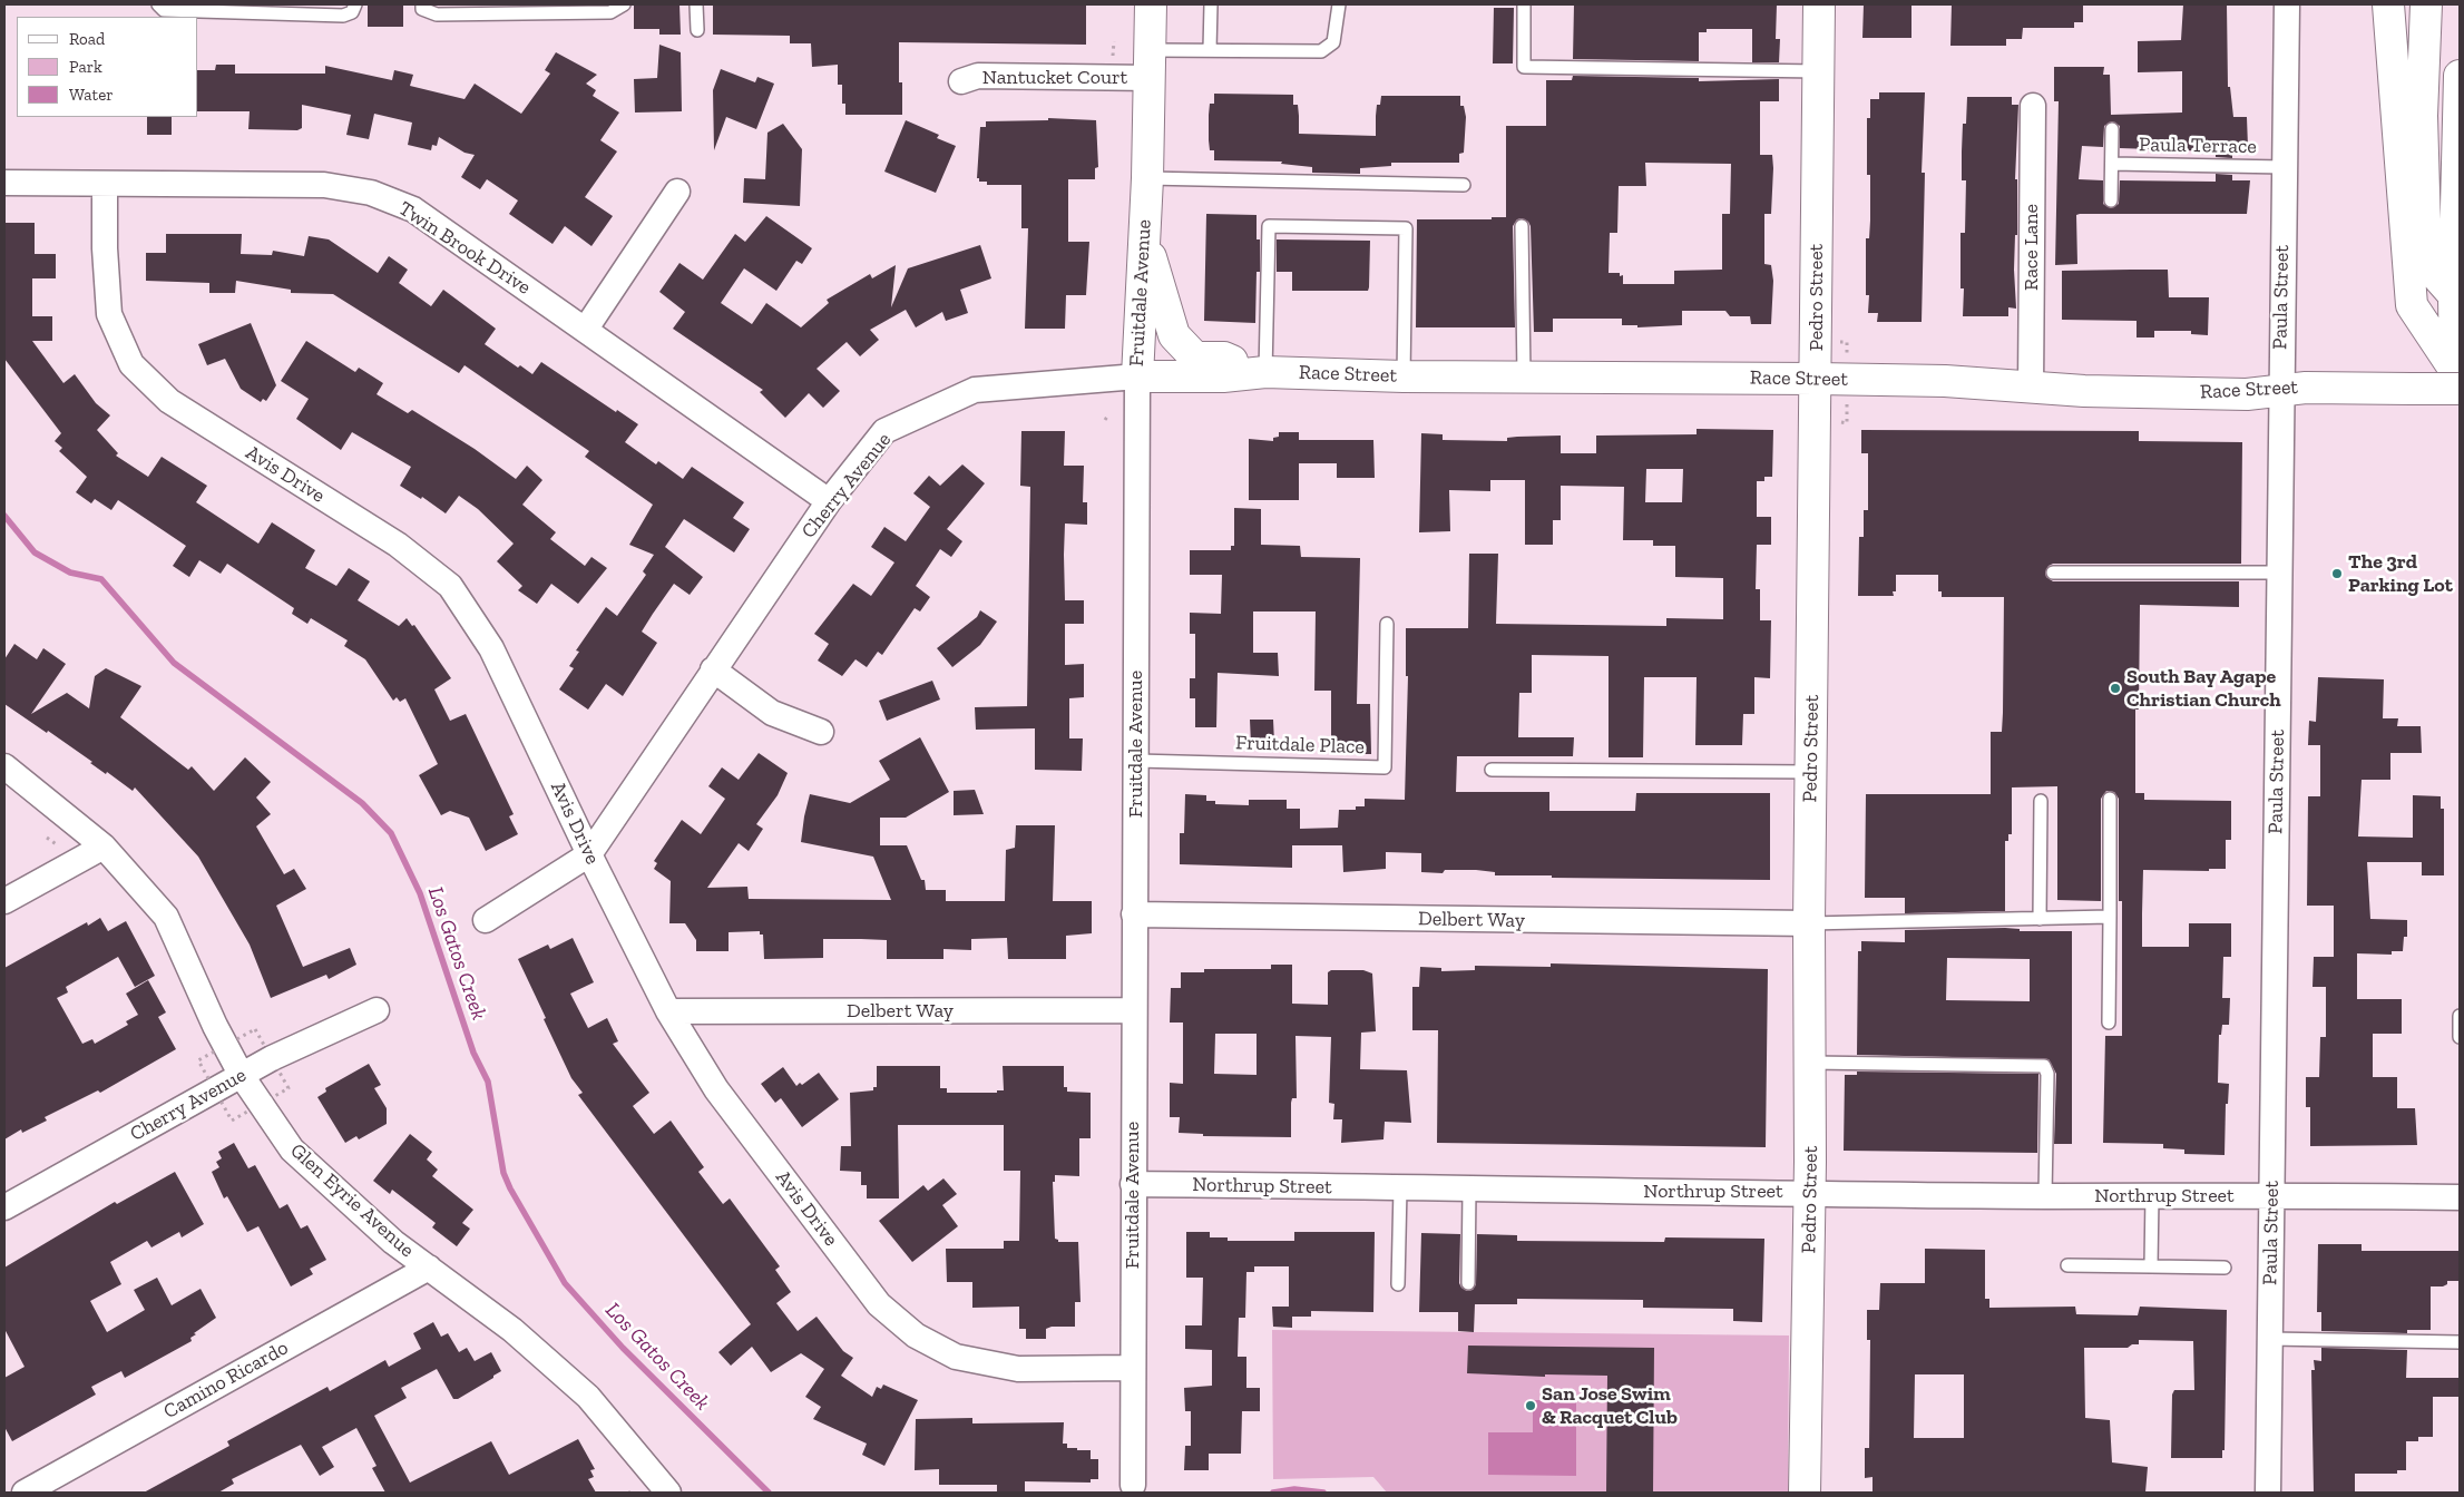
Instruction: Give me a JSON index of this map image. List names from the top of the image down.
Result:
{
  "streets": {
    "main road": ["Fruitdale Avenue", "Pedro Street", "Race Street"],
    "street": [
      "Nantucket Court",
      "Race Lane",
      "Twin Brook Drive",
      "Paula Street",
      "Avis Drive",
      "Cherry Avenue",
      "Delbert Way",
      "Northrup Street",
      "Glen Eyrie Avenue",
      "Camino Ricardo"
    ],
    "lane": ["Paula Terrace", "Fruitdale Place"]
  },
  "crossings": [
    ["Nantucket Court", "Fruitdale Avenue"],
    ["Paula Terrace", "Paula Street"],
    ["Race Lane", "Race Street"],
    ["Twin Brook Drive", "Avis Drive"],
    ["Twin Brook Drive", "Cherry Avenue"],
    ["Fruitdale Avenue", "Race Street"],
    ["Fruitdale Avenue", "Avis Drive"],
    ["Fruitdale Avenue", "Cherry Avenue"],
    ["Fruitdale Avenue", "Fruitdale Place"],
    ["Fruitdale Avenue", "Delbert Way"],
    ["Fruitdale Avenue", "Northrup Street"],
    ["Pedro Street", "Race Street"],
    ["Pedro Street", "Delbert Way"],
    ["Pedro Street", "Northrup Street"],
    ["Paula Street", "Race Street"],
    ["Paula Street", "Northrup Street"],
    ["Race Street", "Cherry Avenue"],
    ["Avis Drive", "Cherry Avenue"],
    ["Avis Drive", "Delbert Way"],
    ["Cherry Avenue", "Glen Eyrie Avenue"],
    ["Glen Eyrie Avenue", "Camino Ricardo"]
  ],
  "water": ["Los Gatos Creek"],
  "places": ["The 3rd Parking Lot", "South Bay Agape Christian Church", "San Jose Swim & Racquet Club"],
  "legend": ["Road", "Park", "Water"]
}
